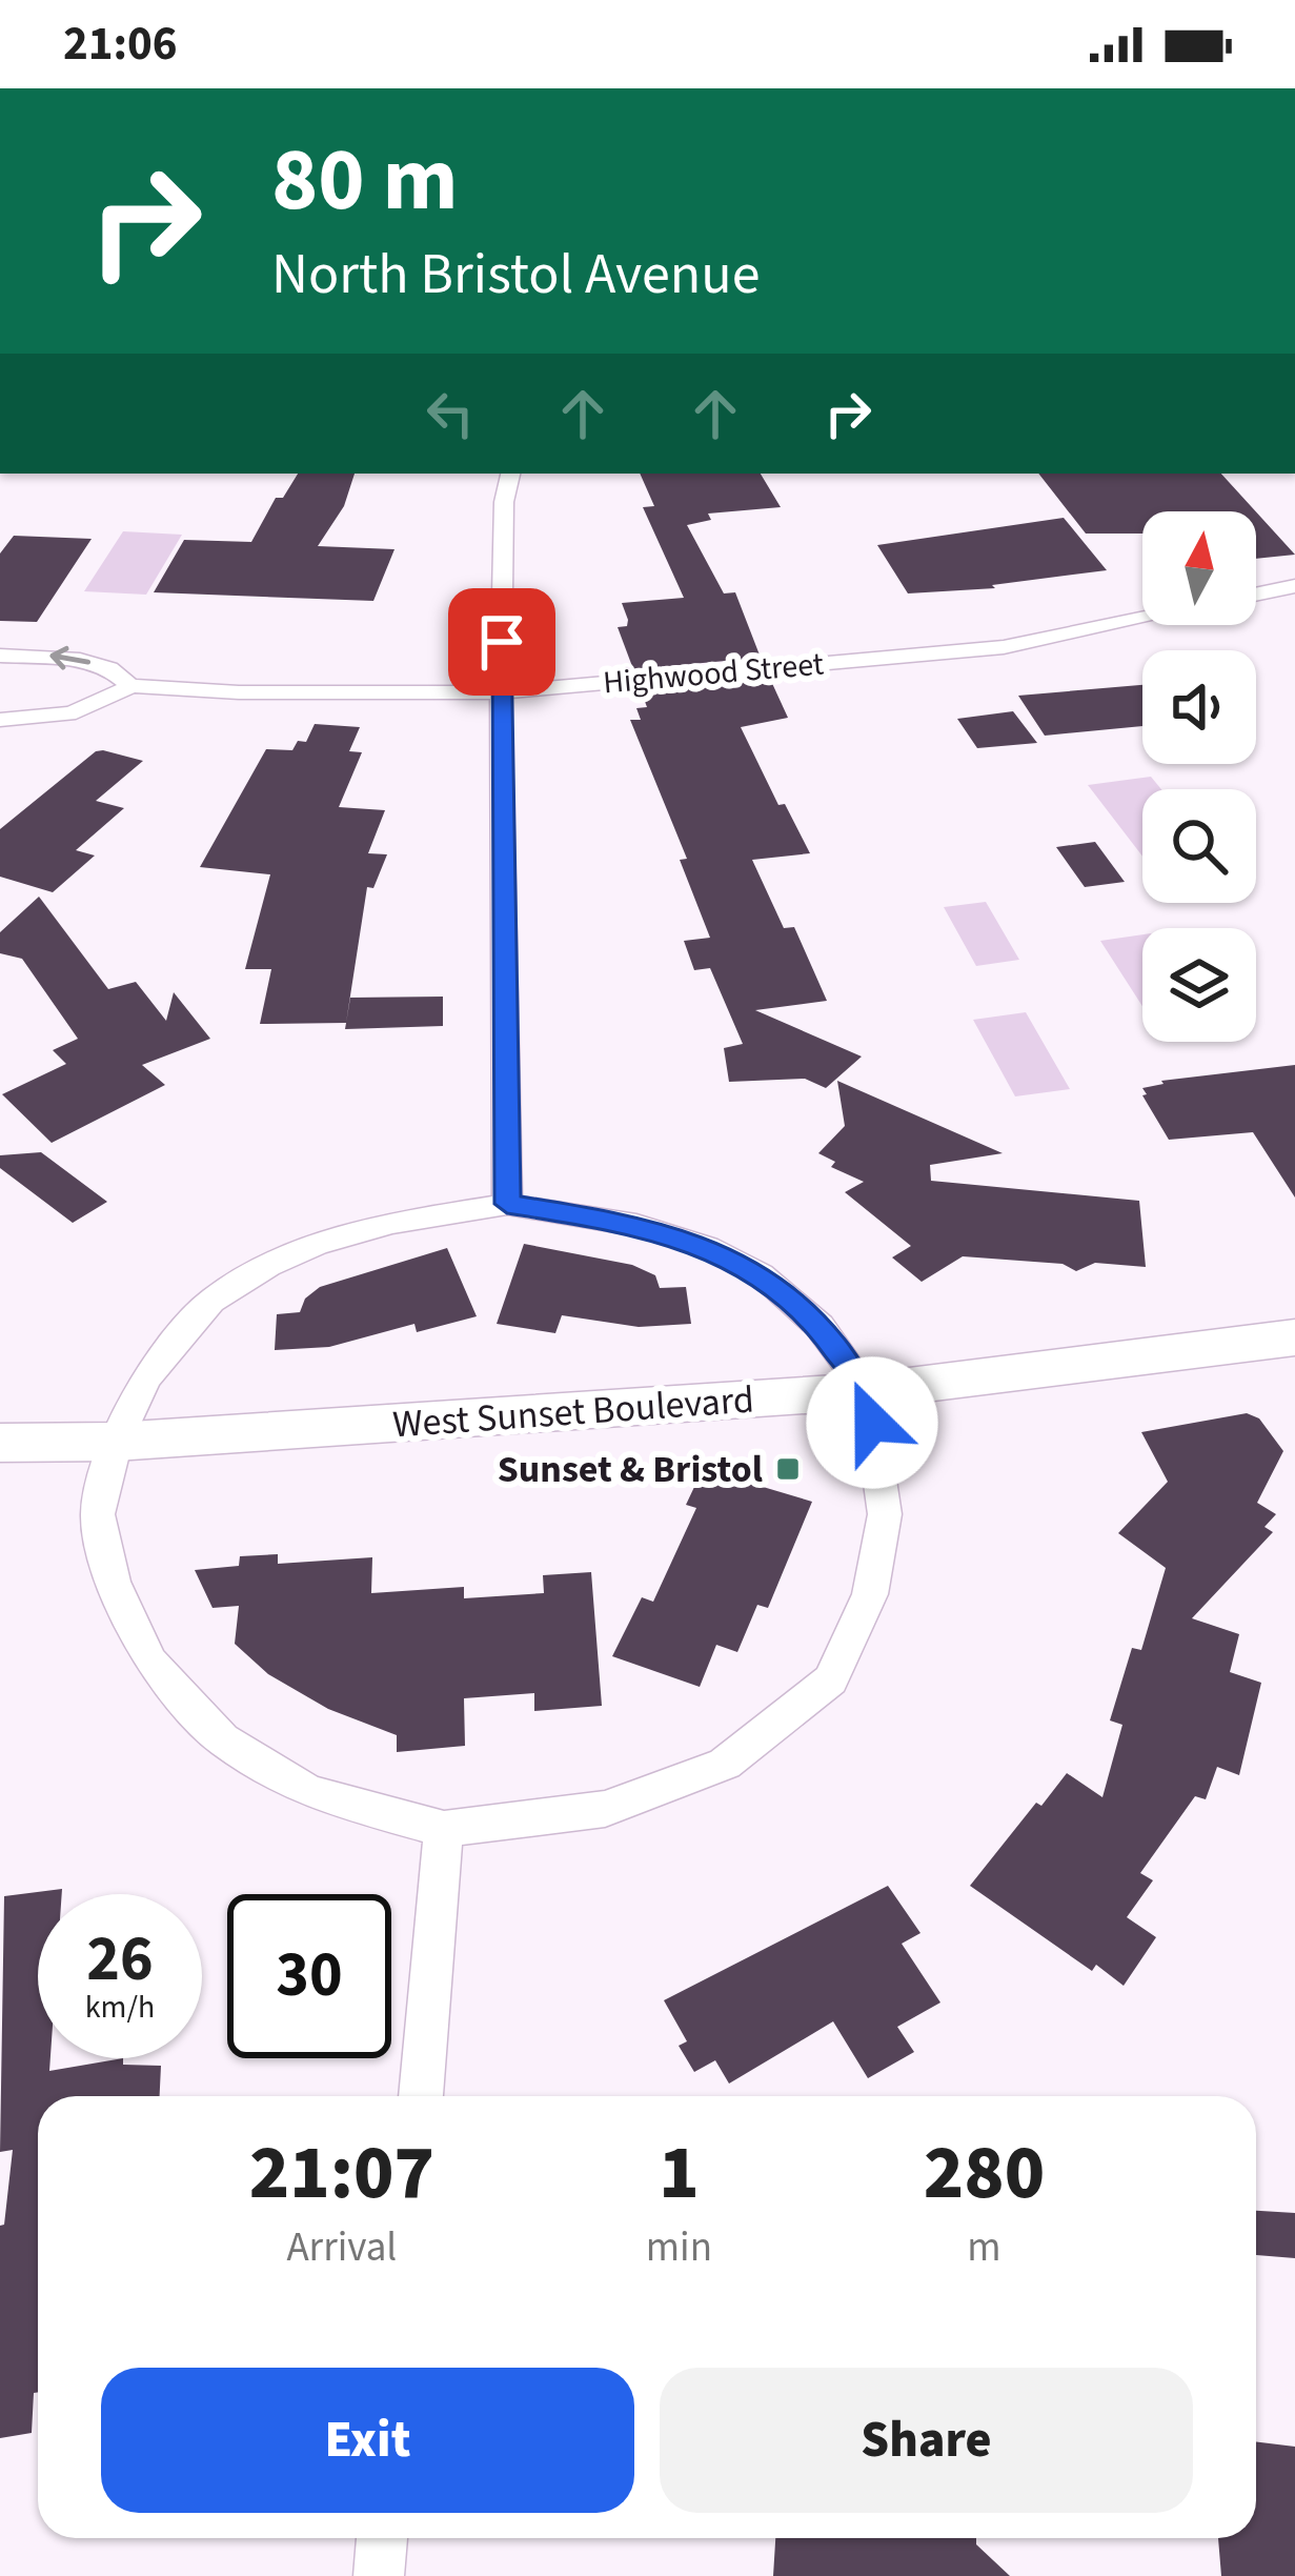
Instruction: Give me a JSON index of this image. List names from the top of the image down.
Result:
{
  "streets": {
    "main road": ["West Sunset Boulevard"],
    "street": ["Highwood Street"]
  },
  "places": {
    "transit": ["Sunset & Bristol"]
  },
  "north": "top",
  "page": {
    "status": "21:06",
    "turn": ["80 m", "North Bristol Avenue"],
    "speed": "26 km/h",
    "limit": "30",
    "eta": [
      "21:07",
      "Arrival",
      "1",
      "min",
      "280",
      "m"
    ],
    "buttons": ["Exit", "Share"]
  }
}
